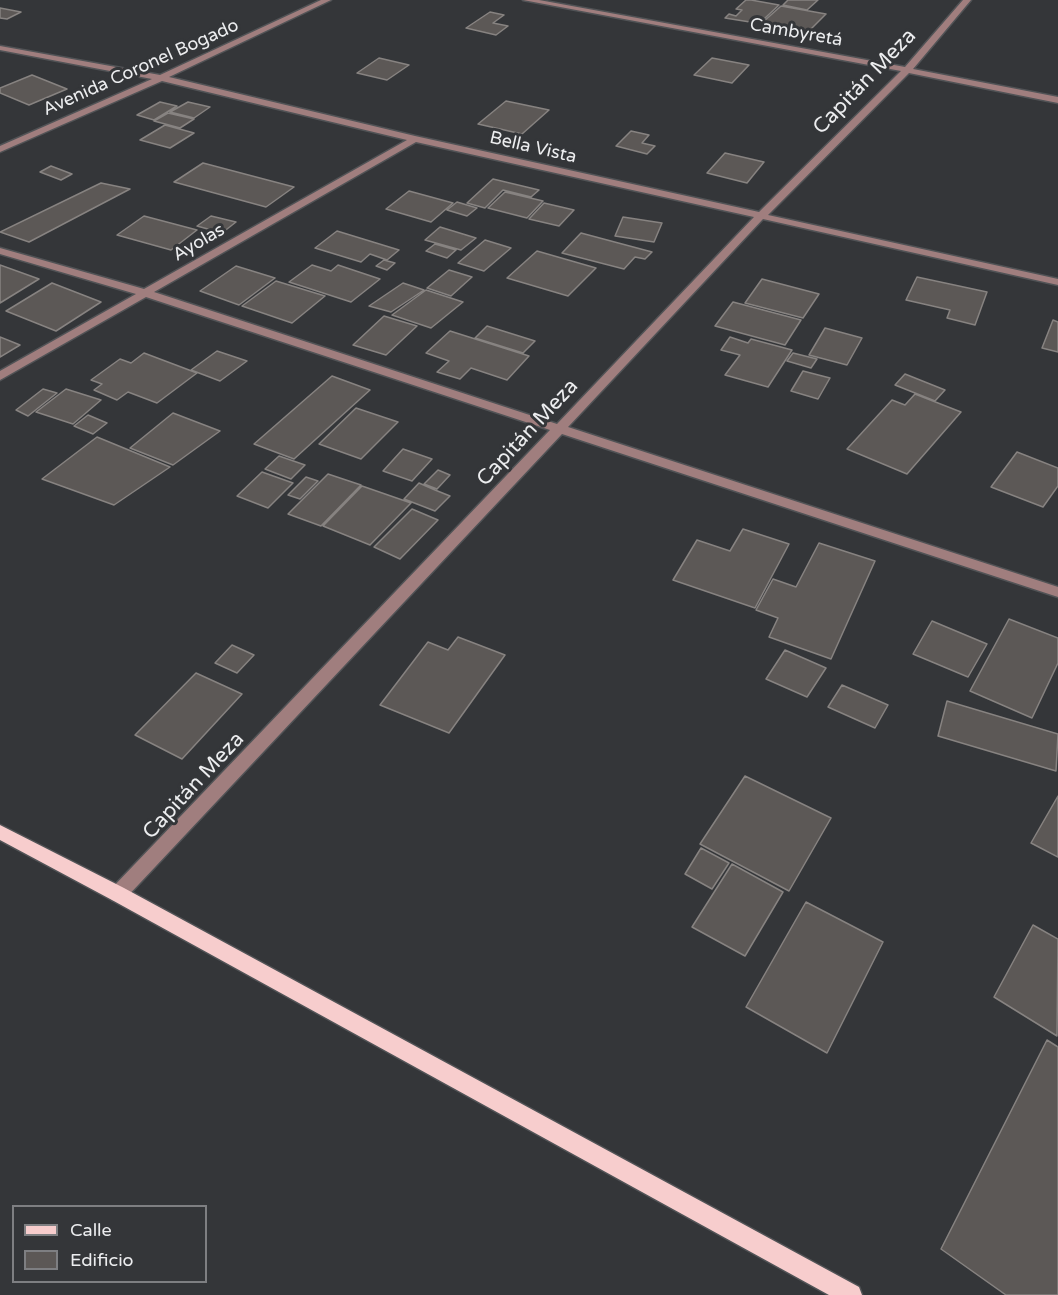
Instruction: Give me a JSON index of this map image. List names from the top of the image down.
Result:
{
  "streets": {
    "street": [
      "Cambyretá",
      "Avenida Coronel Bogado",
      "Capitán Meza",
      "Bella Vista",
      "Ayolas"
    ]
  },
  "crossings": [
    ["Cambyretá", "Capitán Meza"],
    ["Avenida Coronel Bogado", "Bella Vista"],
    ["Capitán Meza", "Bella Vista"],
    ["Bella Vista", "Ayolas"]
  ],
  "legend": ["Calle", "Edificio"]
}
